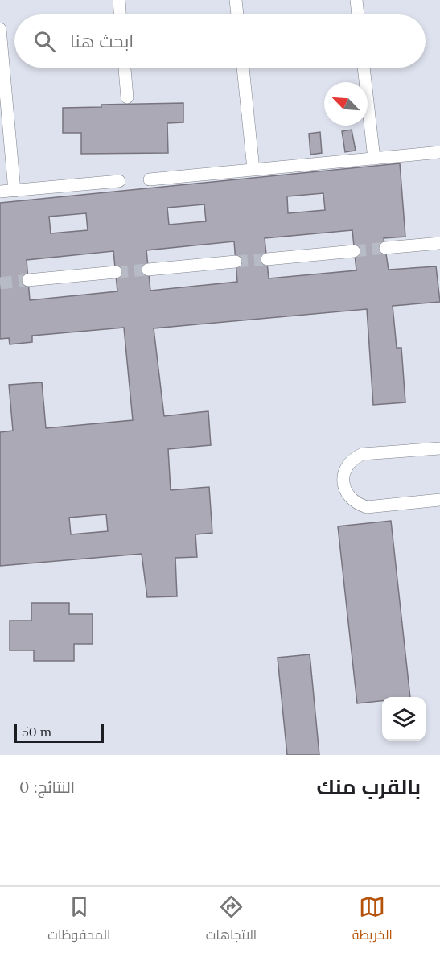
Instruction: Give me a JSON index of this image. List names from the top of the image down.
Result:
{
  "scale_bar": "50 m",
  "north": "top left",
  "page": {
    "search": "ابحث هنا",
    "scale": "50 m",
    "heading": ["بالقرب منك", "النتائج: 0"],
    "nav": ["الخريطة", "الاتجاهات", "المحفوظات"]
  }
}
